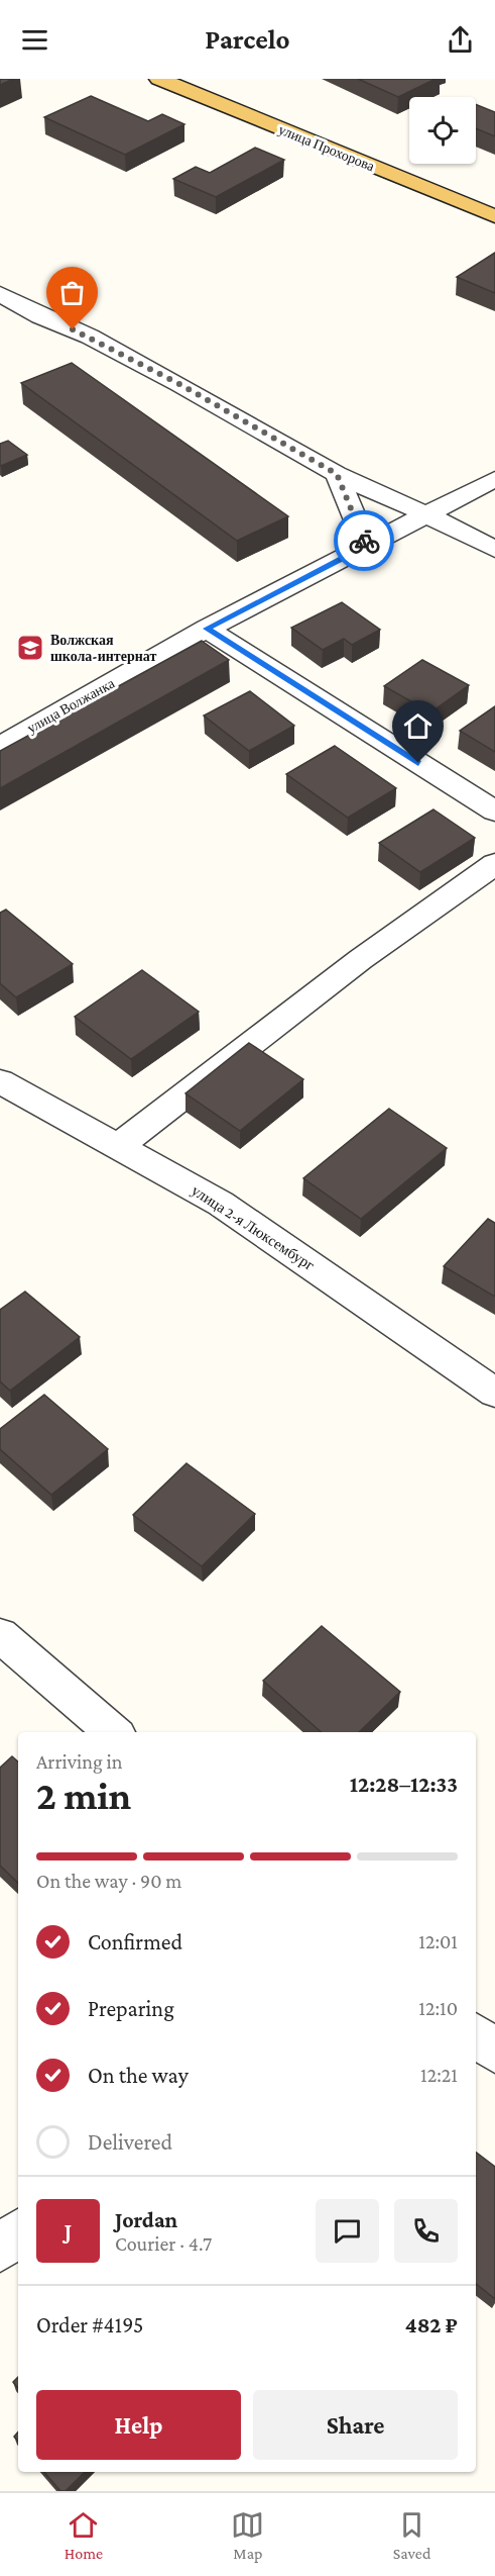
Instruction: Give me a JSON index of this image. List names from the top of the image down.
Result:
{
  "streets": {
    "main road": ["улица Прохорова"],
    "street": ["улица Волжанка", "улица 2-я Люксембург"]
  },
  "places": {
    "school or university": ["Волжская школа-интернат"]
  },
  "page": {
    "header": "Parcelo",
    "heading": ["2 min", "Arriving in", "12:28–12:33"],
    "panel": [
      "Jordan",
      "Courier · 4.7",
      "Order #4195",
      "482 ₽"
    ],
    "bar": "On the way · 90 m",
    "list": [
      ["Confirmed", "12:01"],
      ["Preparing", "12:10"],
      ["On the way", "12:21"],
      "Delivered"
    ],
    "round": "J",
    "buttons": ["Help", "Share"],
    "tabs": ["Home", "Map", "Saved"]
  }
}
